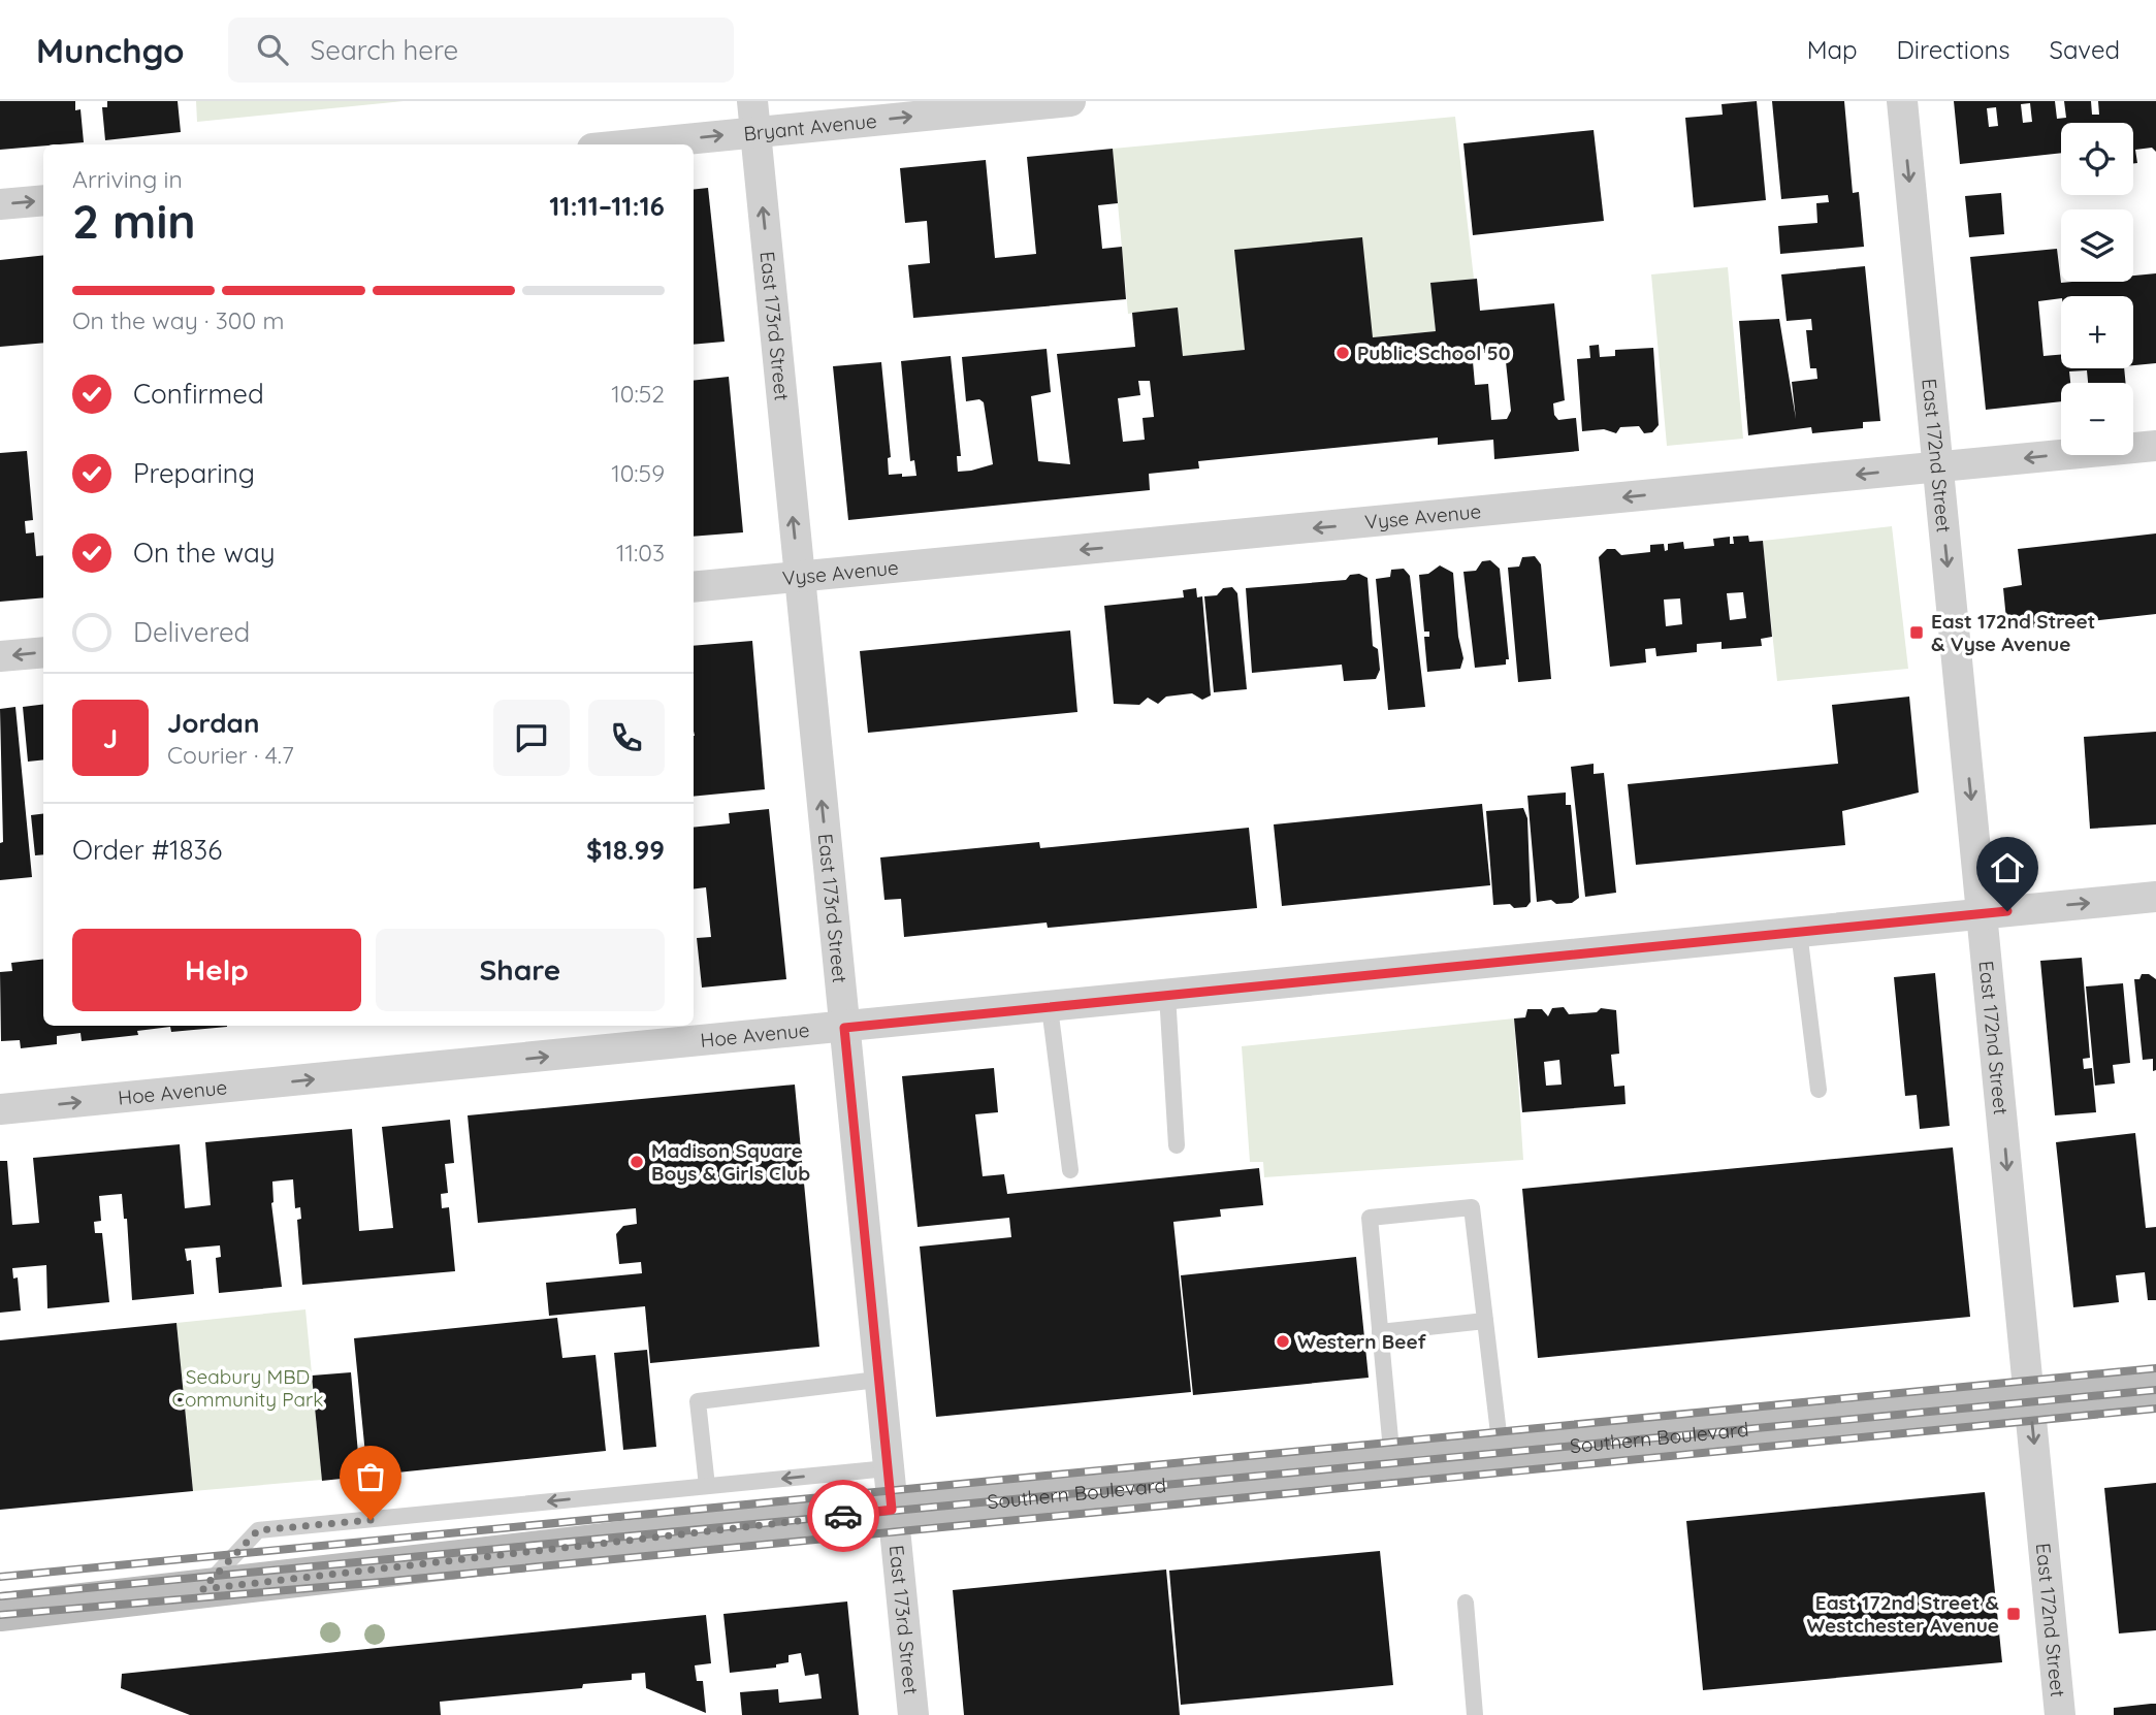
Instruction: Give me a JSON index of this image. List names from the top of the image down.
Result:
{
  "streets": {
    "main road": ["Southern Boulevard"],
    "street": [
      "Bryant Avenue",
      "East 173rd Street",
      "East 172nd Street",
      "Vyse Avenue",
      "Hoe Avenue"
    ]
  },
  "crossings": [
    ["Bryant Avenue", "East 173rd Street"],
    ["East 173rd Street", "Vyse Avenue"],
    ["East 173rd Street", "Hoe Avenue"],
    ["East 173rd Street", "Southern Boulevard"],
    ["East 172nd Street", "Vyse Avenue"],
    ["East 172nd Street", "Hoe Avenue"],
    ["East 172nd Street", "Southern Boulevard"]
  ],
  "one_way": [
    "Bryant Avenue",
    "East 173rd Street",
    "East 172nd Street",
    "Vyse Avenue",
    "Hoe Avenue"
  ],
  "parks": ["Seabury MBD Community Park"],
  "places": {
    "other": ["Public School 50", "Madison Square Boys & Girls Club", "Western Beef"],
    "transit": ["East 172nd Street & Vyse Avenue", "East 172nd Street & Westchester Avenue"]
  },
  "page": {
    "header": "Munchgo",
    "search": "Search here",
    "nav": ["Map", "Directions", "Saved"],
    "map_buttons": ["+", "−"],
    "heading": ["2 min", "Arriving in", "11:11–11:16"],
    "panel": [
      "Jordan",
      "Courier · 4.7",
      "Order #1836",
      "$18.99"
    ],
    "bar": "On the way · 300 m",
    "list": [
      ["Confirmed", "10:52"],
      ["Preparing", "10:59"],
      ["On the way", "11:03"],
      "Delivered"
    ],
    "round": "J",
    "buttons": ["Help", "Share"]
  }
}
